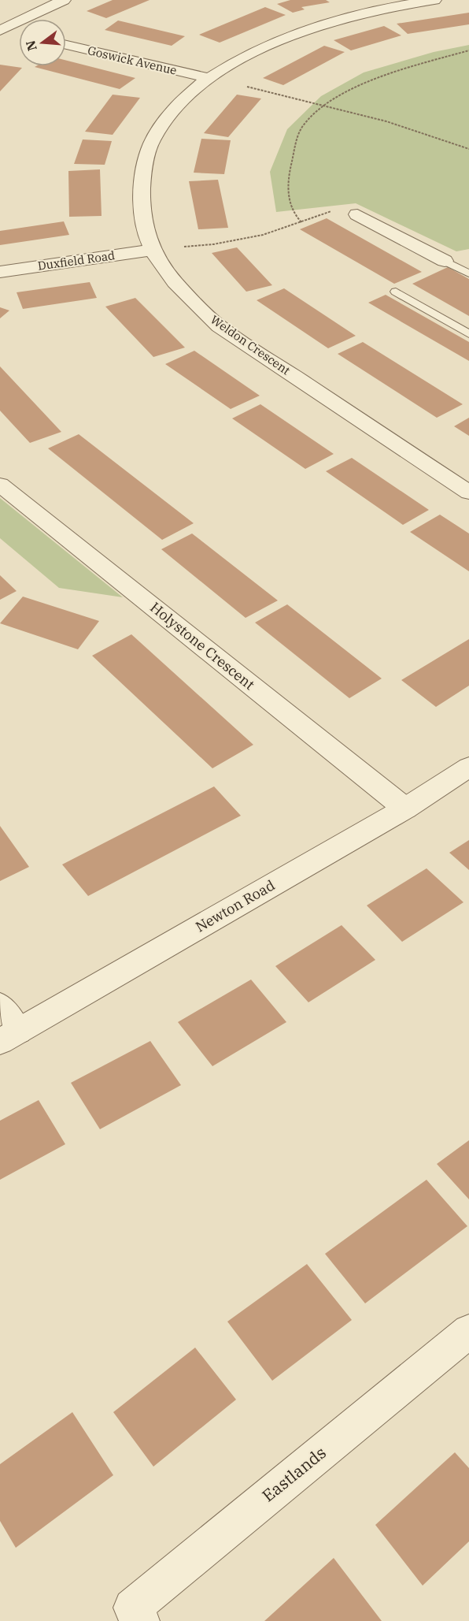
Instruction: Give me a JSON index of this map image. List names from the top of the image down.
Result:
{
  "streets": {
    "street": [
      "Goswick Avenue",
      "Duxfield Road",
      "Weldon Crescent",
      "Holystone Crescent",
      "Newton Road",
      "Eastlands"
    ]
  },
  "crossings": [
    ["Goswick Avenue", "Weldon Crescent"],
    ["Duxfield Road", "Weldon Crescent"],
    ["Holystone Crescent", "Newton Road"]
  ],
  "north": "left"
}
